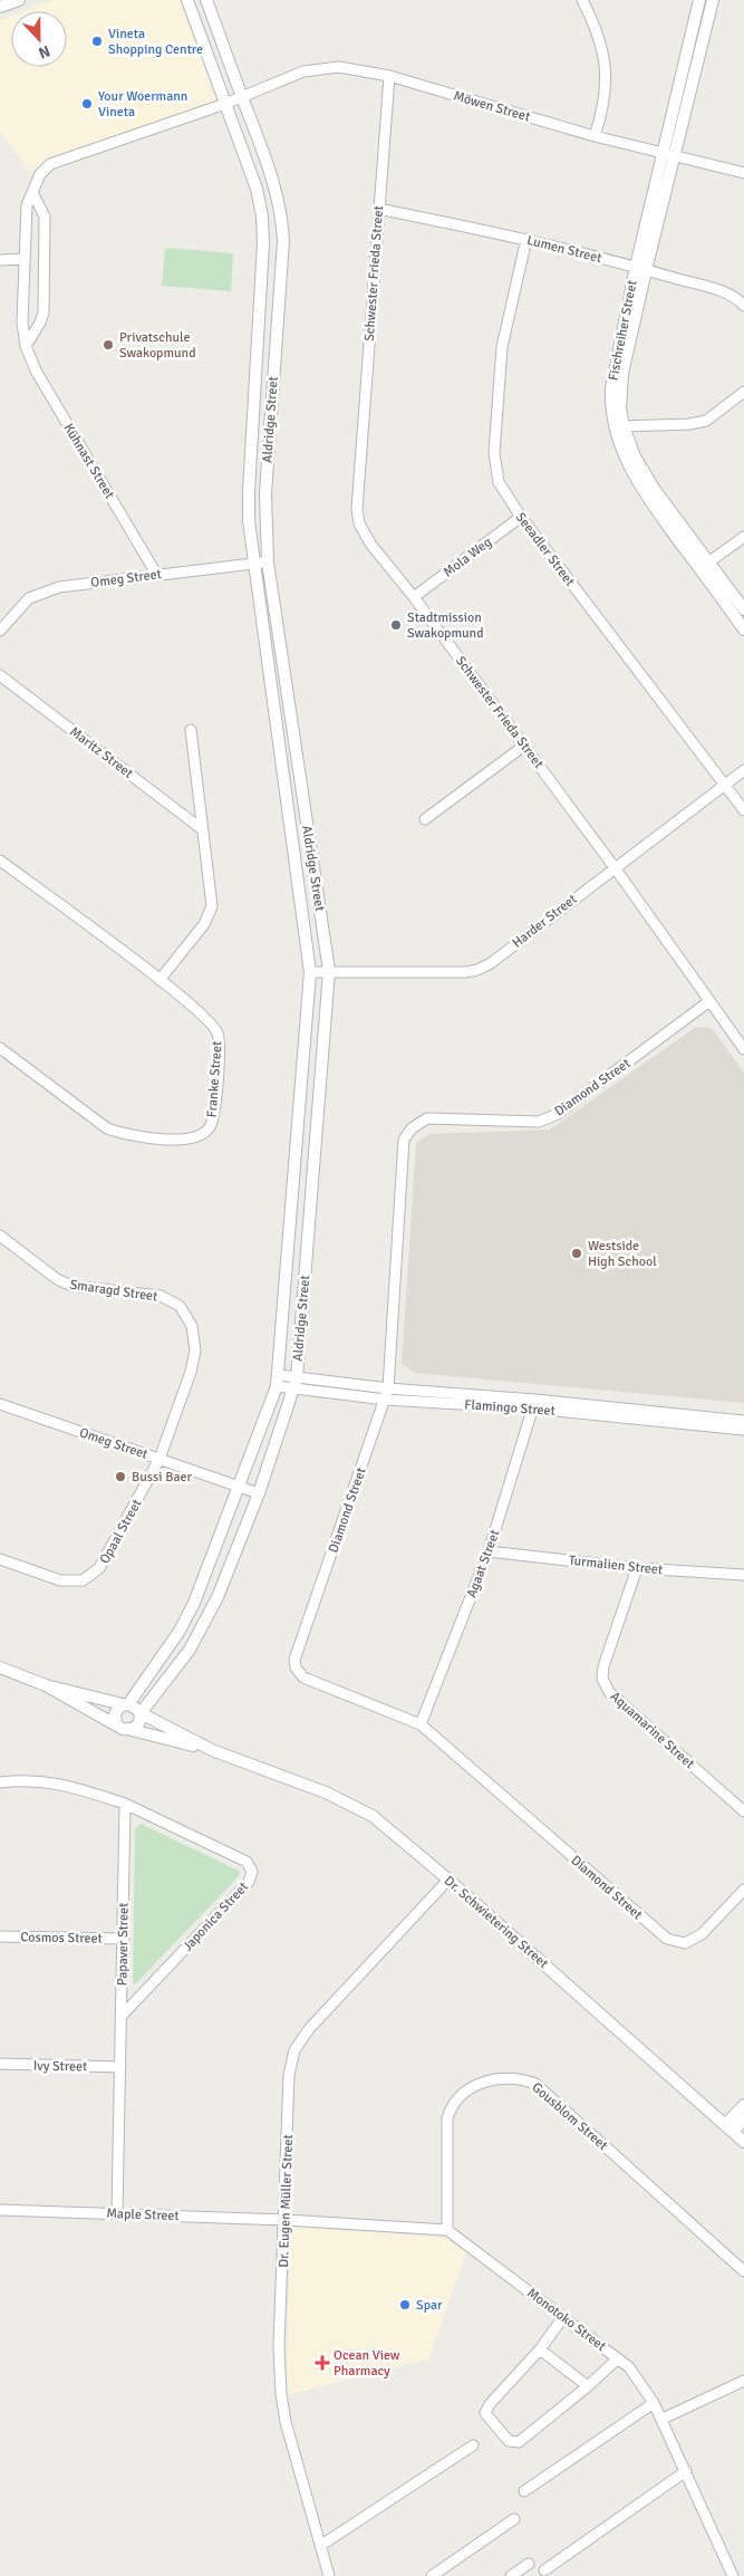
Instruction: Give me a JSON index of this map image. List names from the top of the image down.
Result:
{
  "streets": {
    "street": [
      "Möwen Street",
      "Lumen Street",
      "Schwester Frieda Street",
      "Fischreiher Street",
      "Aldridge Street",
      "Kühnast Street",
      "Seeadler Street",
      "Mola Weg",
      "Omeg Street",
      "Maritz Street",
      "Harder Street",
      "Franke Street",
      "Diamond Street",
      "Smaragd Street",
      "Flamingo Street",
      "Opaal Street",
      "Agaat Street",
      "Turmalien Street",
      "Aquamarine Street",
      "Japonica Street",
      "Dr. Schwietering Street",
      "Cosmos Street",
      "Papaver Street",
      "Ivy Street",
      "Gousblom Street",
      "Dr. Eugen Müller Street",
      "Maple Street",
      "Monotoko Street"
    ]
  },
  "crossings": [
    ["Möwen Street", "Schwester Frieda Street"],
    ["Möwen Street", "Fischreiher Street"],
    ["Möwen Street", "Aldridge Street"],
    ["Möwen Street", "Kühnast Street"],
    ["Lumen Street", "Schwester Frieda Street"],
    ["Lumen Street", "Fischreiher Street"],
    ["Lumen Street", "Seeadler Street"],
    ["Schwester Frieda Street", "Mola Weg"],
    ["Schwester Frieda Street", "Harder Street"],
    ["Schwester Frieda Street", "Diamond Street"],
    ["Aldridge Street", "Kühnast Street"],
    ["Aldridge Street", "Omeg Street"],
    ["Aldridge Street", "Harder Street"],
    ["Aldridge Street", "Flamingo Street"],
    ["Aldridge Street", "Dr. Schwietering Street"],
    ["Kühnast Street", "Omeg Street"],
    ["Seeadler Street", "Mola Weg"],
    ["Seeadler Street", "Harder Street"],
    ["Omeg Street", "Smaragd Street"],
    ["Omeg Street", "Opaal Street"],
    ["Diamond Street", "Flamingo Street"],
    ["Diamond Street", "Agaat Street"],
    ["Smaragd Street", "Opaal Street"],
    ["Flamingo Street", "Agaat Street"],
    ["Agaat Street", "Turmalien Street"],
    ["Turmalien Street", "Aquamarine Street"],
    ["Japonica Street", "Papaver Street"],
    ["Dr. Schwietering Street", "Dr. Eugen Müller Street"],
    ["Cosmos Street", "Papaver Street"],
    ["Papaver Street", "Ivy Street"],
    ["Papaver Street", "Maple Street"],
    ["Gousblom Street", "Monotoko Street"],
    ["Dr. Eugen Müller Street", "Maple Street"]
  ],
  "places": {
    "other": [
      "Vineta Shopping Centre",
      "Your Woermann Vineta",
      "Privatschule Swakopmund",
      "Stadtmission Swakopmund",
      "Westside High School",
      "Bussi Baer",
      "Spar"
    ],
    "health": ["Ocean View Pharmacy"]
  },
  "north": "bottom"
}
